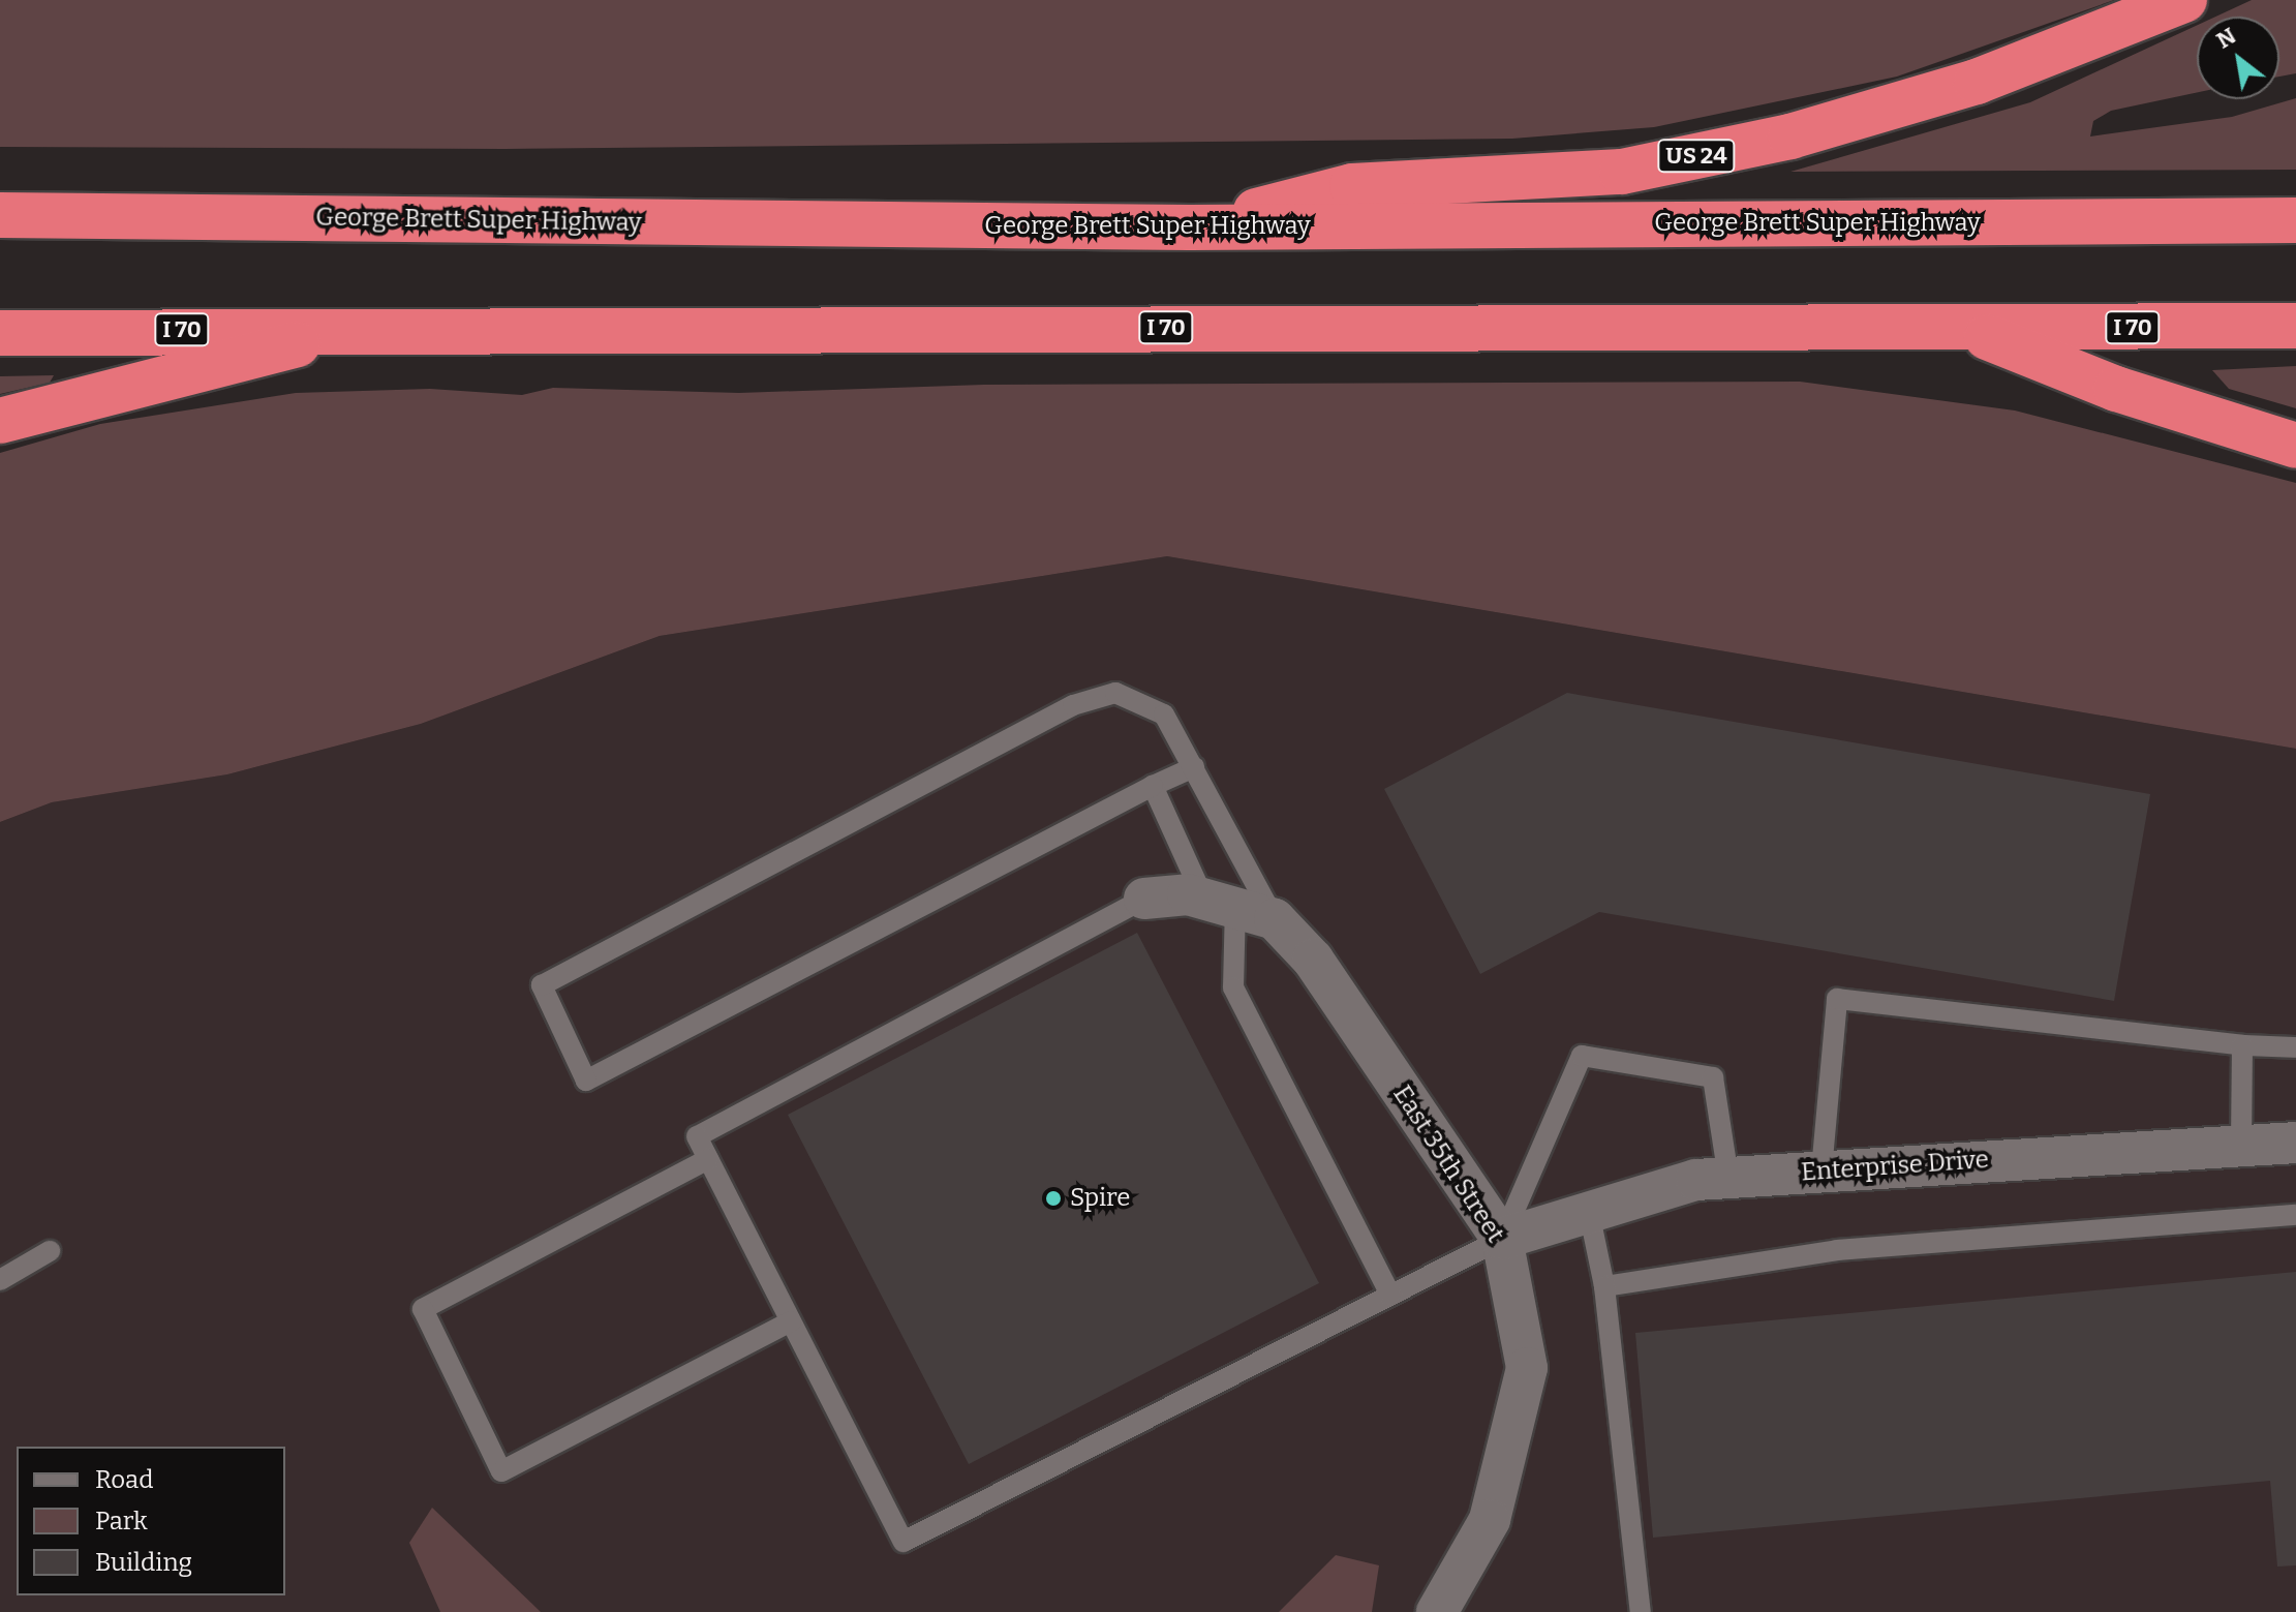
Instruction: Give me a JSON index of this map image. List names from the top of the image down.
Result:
{
  "streets": {
    "highway": ["US 24", "George Brett Super Highway", "I 70"],
    "street": ["East 35th Street", "Enterprise Drive"]
  },
  "crossings": [
    ["US 24", "George Brett Super Highway"],
    ["East 35th Street", "Enterprise Drive"]
  ],
  "places": ["Spire"],
  "legend": ["Road", "Park", "Building"],
  "north": "top left"
}
